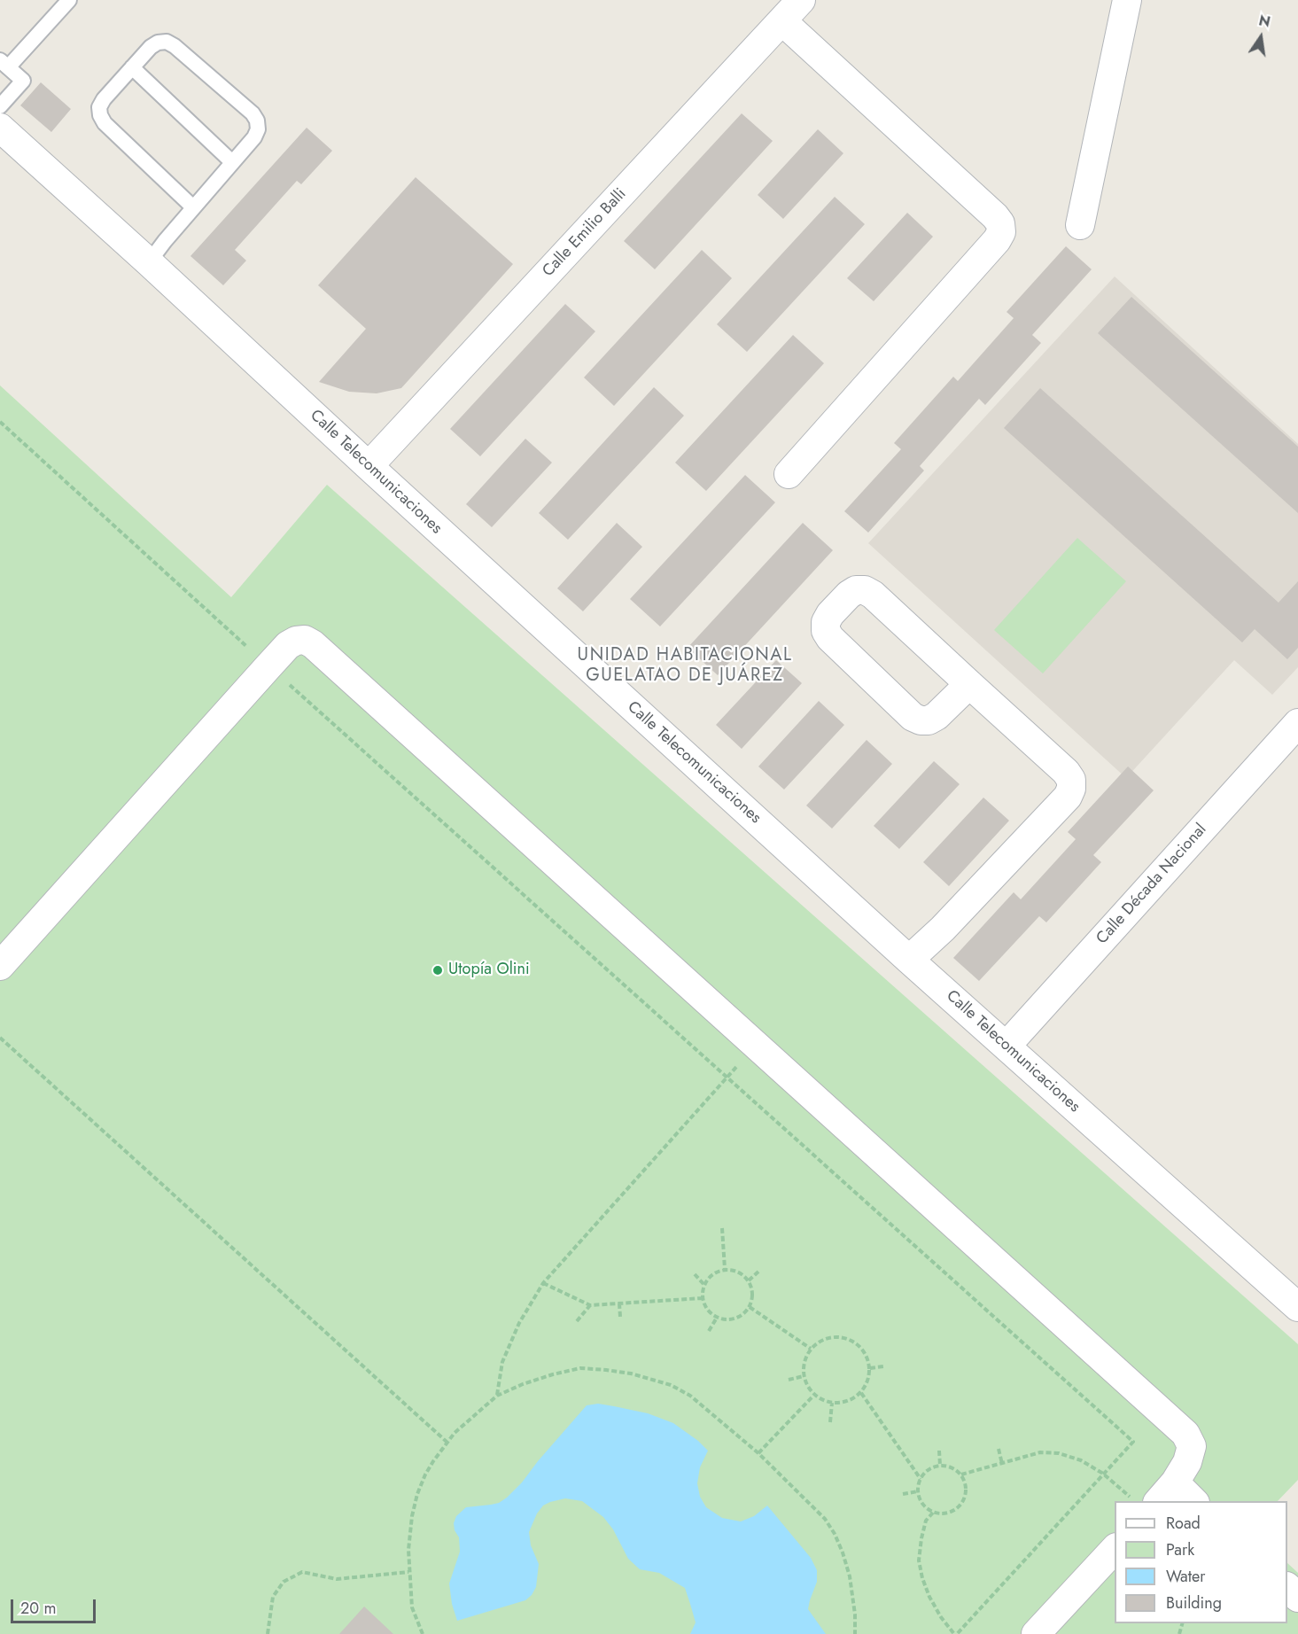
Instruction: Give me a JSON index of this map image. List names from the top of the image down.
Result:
{
  "streets": {
    "street": ["Calle Emilio Balli", "Calle Telecomunicaciones", "Calle Década Nacional"]
  },
  "crossings": [
    ["Calle Emilio Balli", "Calle Telecomunicaciones"],
    ["Calle Telecomunicaciones", "Calle Década Nacional"]
  ],
  "districts": ["UNIDAD HABITACIONAL GUELATAO DE JUÁREZ"],
  "places": ["Utopía Olini"],
  "legend": [
    "Road",
    "Park",
    "Water",
    "Building"
  ],
  "scale_bar": "20 m",
  "north": "top"
}
